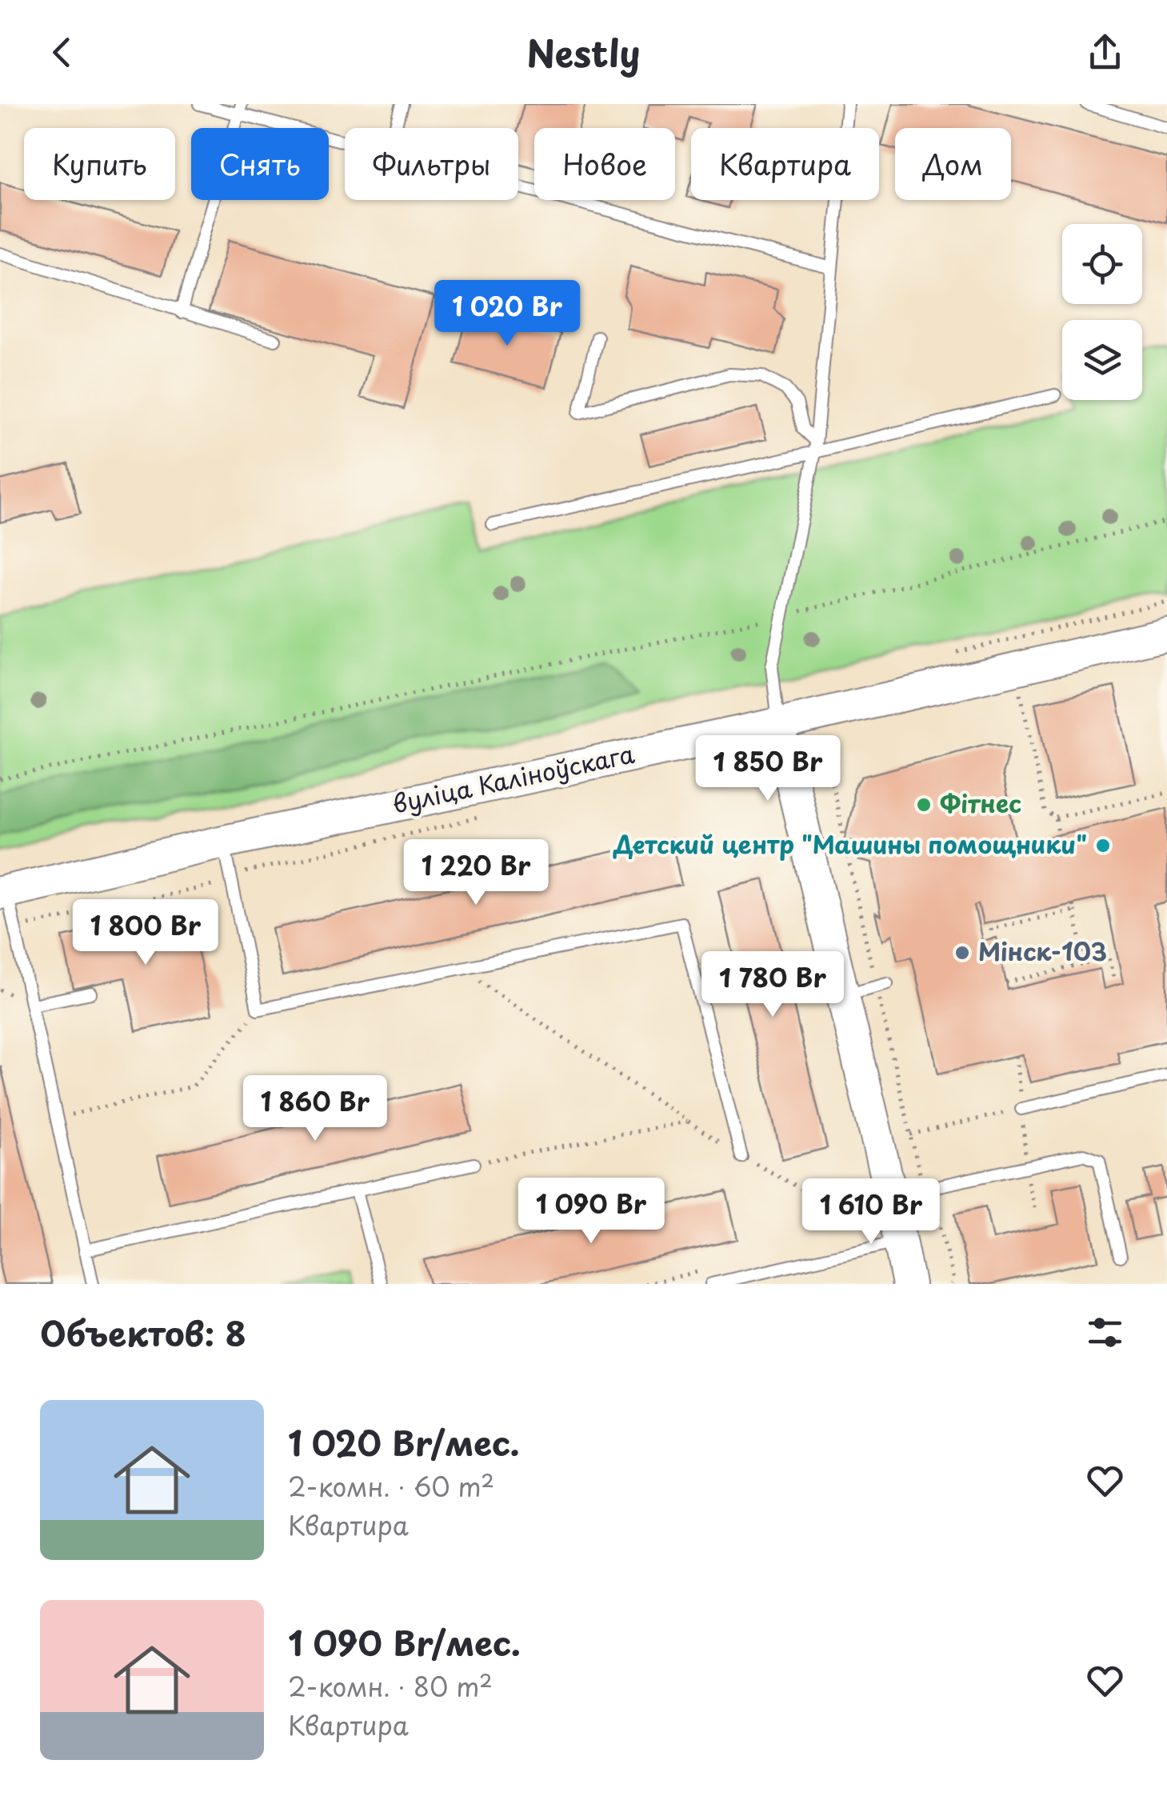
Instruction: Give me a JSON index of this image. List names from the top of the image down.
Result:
{
  "streets": {
    "main road": ["вуліца Каліноўскага"]
  },
  "places": ["Фітнес", "Детский центр \"Машины помощники\"", "Мінск-103"],
  "page": {
    "header": "Nestly",
    "chip": [
      "Купить",
      "Снять",
      "Фильтры",
      "Новое",
      "Квартира",
      "Дом"
    ],
    "price": [
      "1 020 Br",
      "1 850 Br",
      "1 220 Br",
      "1 800 Br",
      "1 780 Br",
      "1 860 Br",
      "1 090 Br",
      "1 610 Br"
    ],
    "heading": "Объектов: 8",
    "list": [
      {
        "name": "1 020 Br/мес.",
        "note": "2-комн. · 60 m² · Квартира"
      },
      {
        "name": "1 090 Br/мес.",
        "note": "2-комн. · 80 m² · Квартира"
      }
    ]
  }
}
